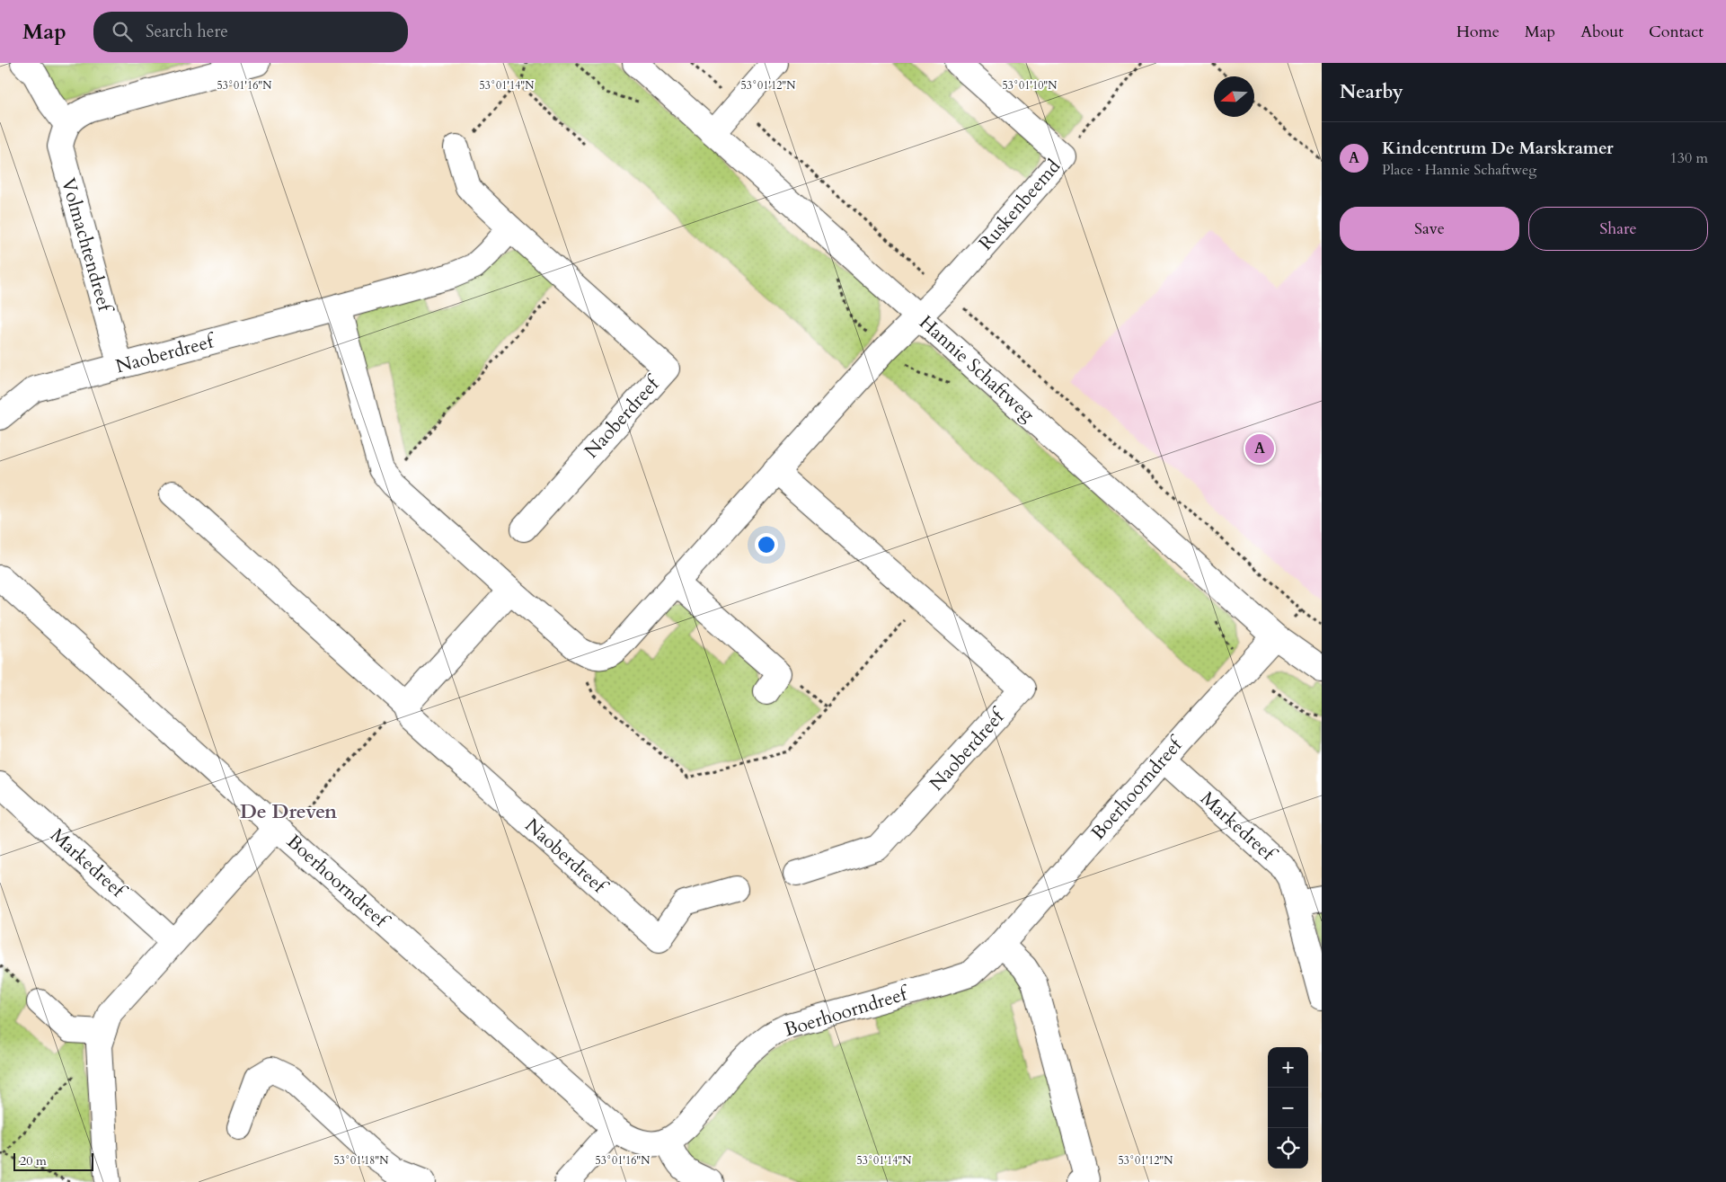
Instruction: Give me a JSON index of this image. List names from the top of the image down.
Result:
{
  "streets": {
    "street": [
      "Ruskenbeemd",
      "Volmachtendreef",
      "Naoberdreef",
      "Hannie Schaftweg",
      "Boerhoorndreef",
      "Markedreef"
    ]
  },
  "crossings": [
    ["Ruskenbeemd", "Hannie Schaftweg"],
    ["Volmachtendreef", "Naoberdreef"],
    ["Hannie Schaftweg", "Boerhoorndreef"],
    ["Boerhoorndreef", "Markedreef"]
  ],
  "districts": ["De Dreven"],
  "scale_bar": "20 m",
  "north": "left",
  "page": {
    "header": "Map",
    "search": "Search here",
    "nav": [
      "Home",
      "Map",
      "About",
      "Contact"
    ],
    "heading": "Nearby",
    "list": [
      {
        "mark": "A",
        "name": "Kindcentrum De Marskramer",
        "note": "Place · Hannie Schaftweg",
        "value": "130 m"
      }
    ],
    "buttons": ["Save", "Share"],
    "pins": "A",
    "map_buttons": ["+", "−"],
    "scale": "20 m"
  },
  "coordinates": [
    "53°01'16\"N",
    "53°01'14\"N",
    "53°01'12\"N",
    "53°01'10\"N",
    "53°01'18\"N"
  ]
}
